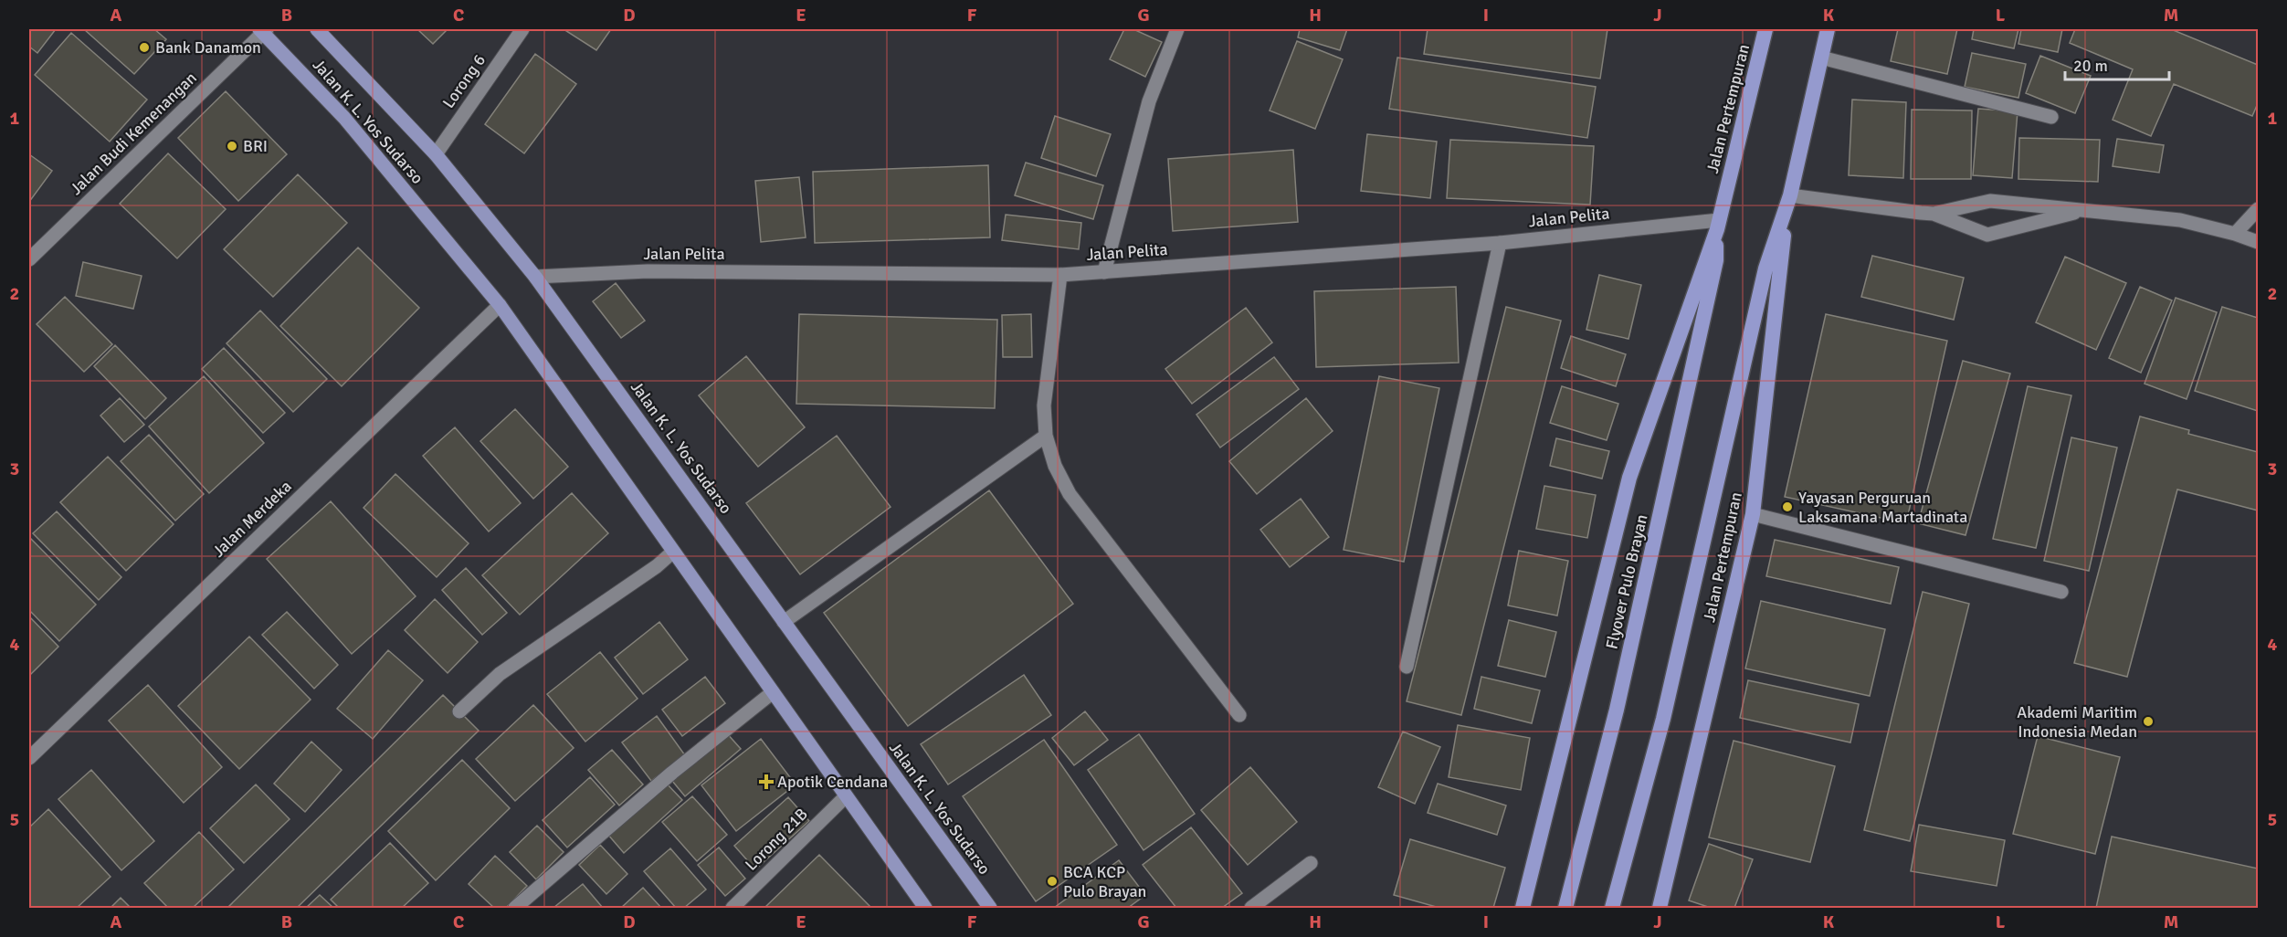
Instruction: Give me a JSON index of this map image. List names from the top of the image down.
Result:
{
  "streets": {
    "highway": ["Jalan Pertempuran", "Flyover Pulo Brayan"],
    "main road": ["Jalan K. L. Yos Sudarso"],
    "street": [
      "Lorong 6",
      "Jalan Budi Kemenangan",
      "Jalan Pelita",
      "Jalan Merdeka",
      "Lorong 21B"
    ]
  },
  "crossings": [
    ["Lorong 6", "Jalan K. L. Yos Sudarso"],
    ["Jalan Pertempuran", "Jalan Pelita"],
    ["Jalan Pertempuran", "Flyover Pulo Brayan"],
    ["Jalan K. L. Yos Sudarso", "Jalan Budi Kemenangan"],
    ["Jalan K. L. Yos Sudarso", "Jalan Pelita"],
    ["Jalan K. L. Yos Sudarso", "Jalan Merdeka"],
    ["Jalan K. L. Yos Sudarso", "Lorong 21B"]
  ],
  "places": {
    "other": [
      "Bank Danamon",
      "BRI",
      "Yayasan Perguruan Laksamana Martadinata",
      "Akademi Maritim Indonesia Medan",
      "BCA KCP Pulo Brayan"
    ],
    "health": ["Apotik Cendana"]
  },
  "scale_bar": "20 m",
  "grid": {
    "columns": [
      "A",
      "B",
      "C",
      "D",
      "E",
      "F",
      "G",
      "H",
      "I",
      "J",
      "K",
      "L",
      "M"
    ],
    "rows": [
      "1",
      "2",
      "3",
      "4",
      "5"
    ]
  }
}
